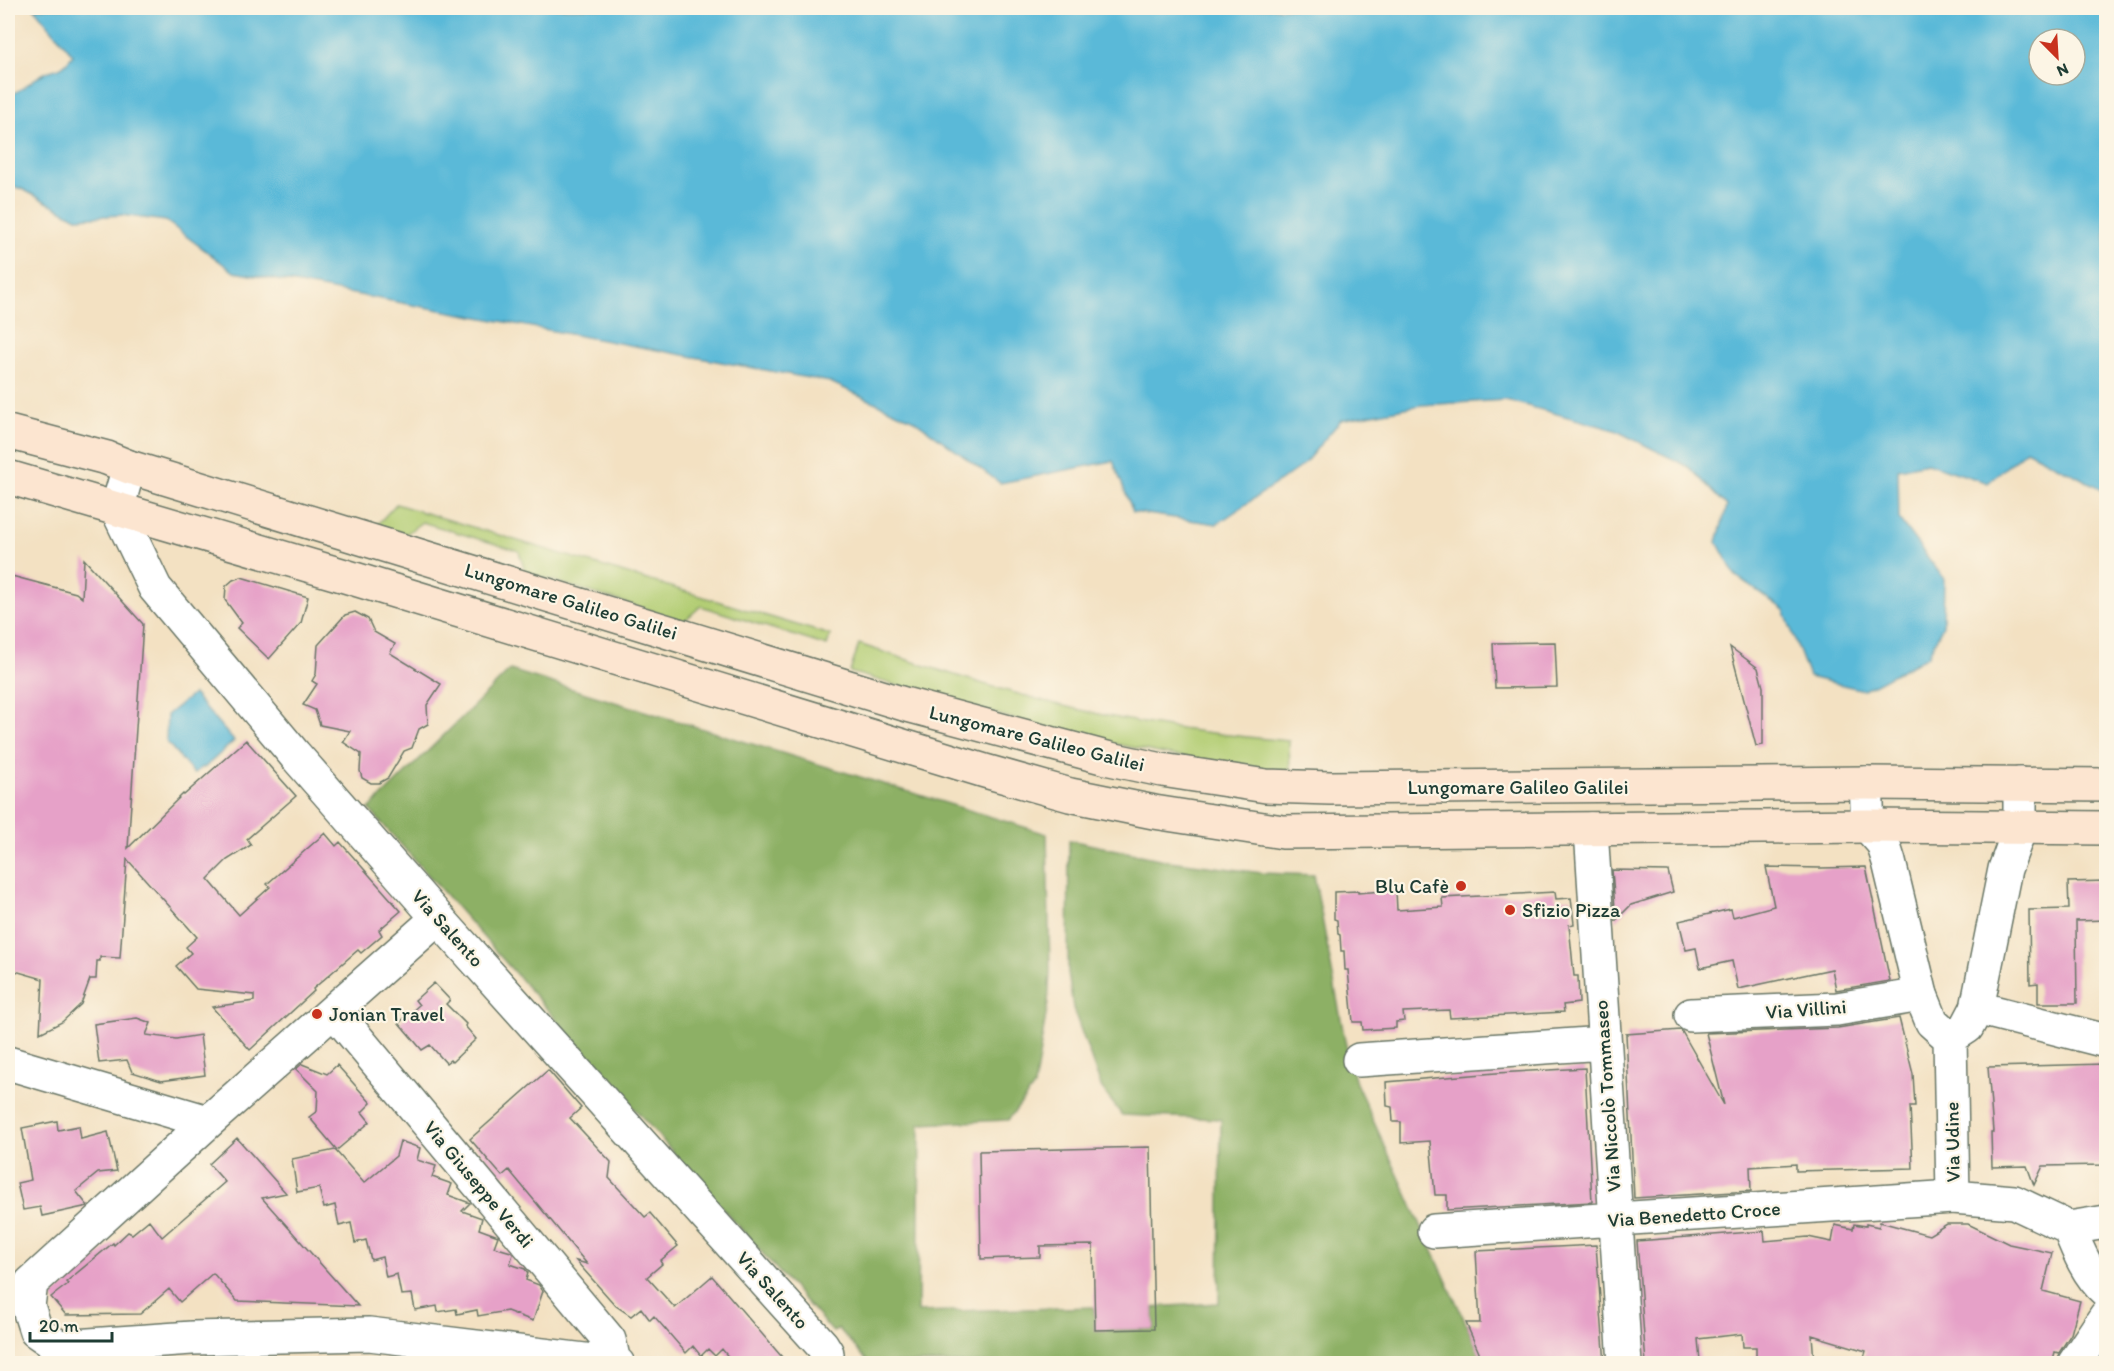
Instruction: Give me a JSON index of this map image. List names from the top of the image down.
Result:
{
  "streets": {
    "main road": ["Lungomare Galileo Galilei"],
    "street": [
      "Via Salento",
      "Via Villini",
      "Via Niccolò Tommaseo",
      "Via Udine",
      "Via Giuseppe Verdi",
      "Via Benedetto Croce"
    ]
  },
  "crossings": [
    ["Lungomare Galileo Galilei", "Via Salento"],
    ["Lungomare Galileo Galilei", "Via Niccolò Tommaseo"],
    ["Via Niccolò Tommaseo", "Via Benedetto Croce"],
    ["Via Udine", "Via Benedetto Croce"]
  ],
  "places": ["Blu Cafè", "Sfizio Pizza", "Jonian Travel"],
  "scale_bar": "20 m",
  "north": "bottom right"
}
